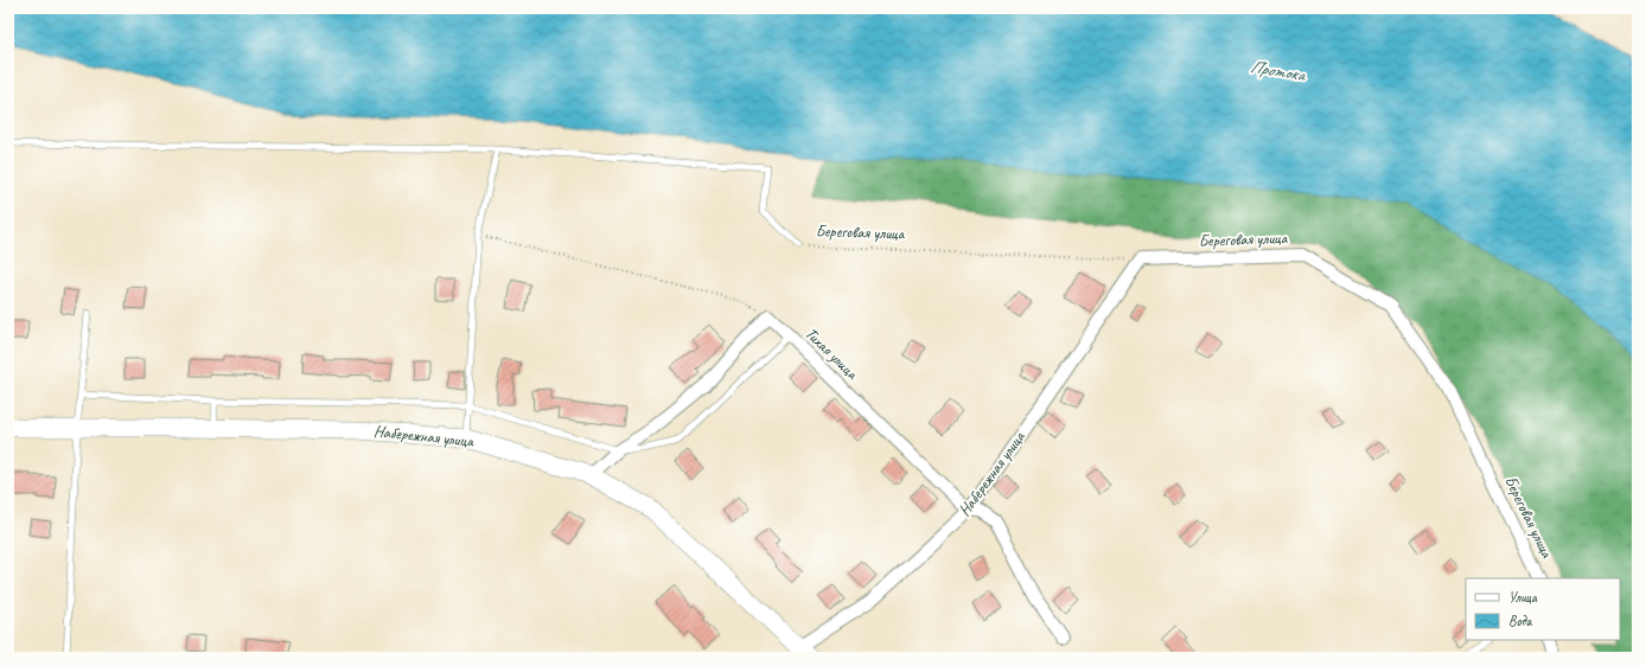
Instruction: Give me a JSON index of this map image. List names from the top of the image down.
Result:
{
  "streets": {
    "street": ["Береговая улица", "Тихая улица", "Набережная улица"]
  },
  "crossings": [
    ["Береговая улица", "Набережная улица"],
    ["Тихая улица", "Набережная улица"]
  ],
  "water": ["Протока"],
  "legend": ["Улица", "Вода"]
}
